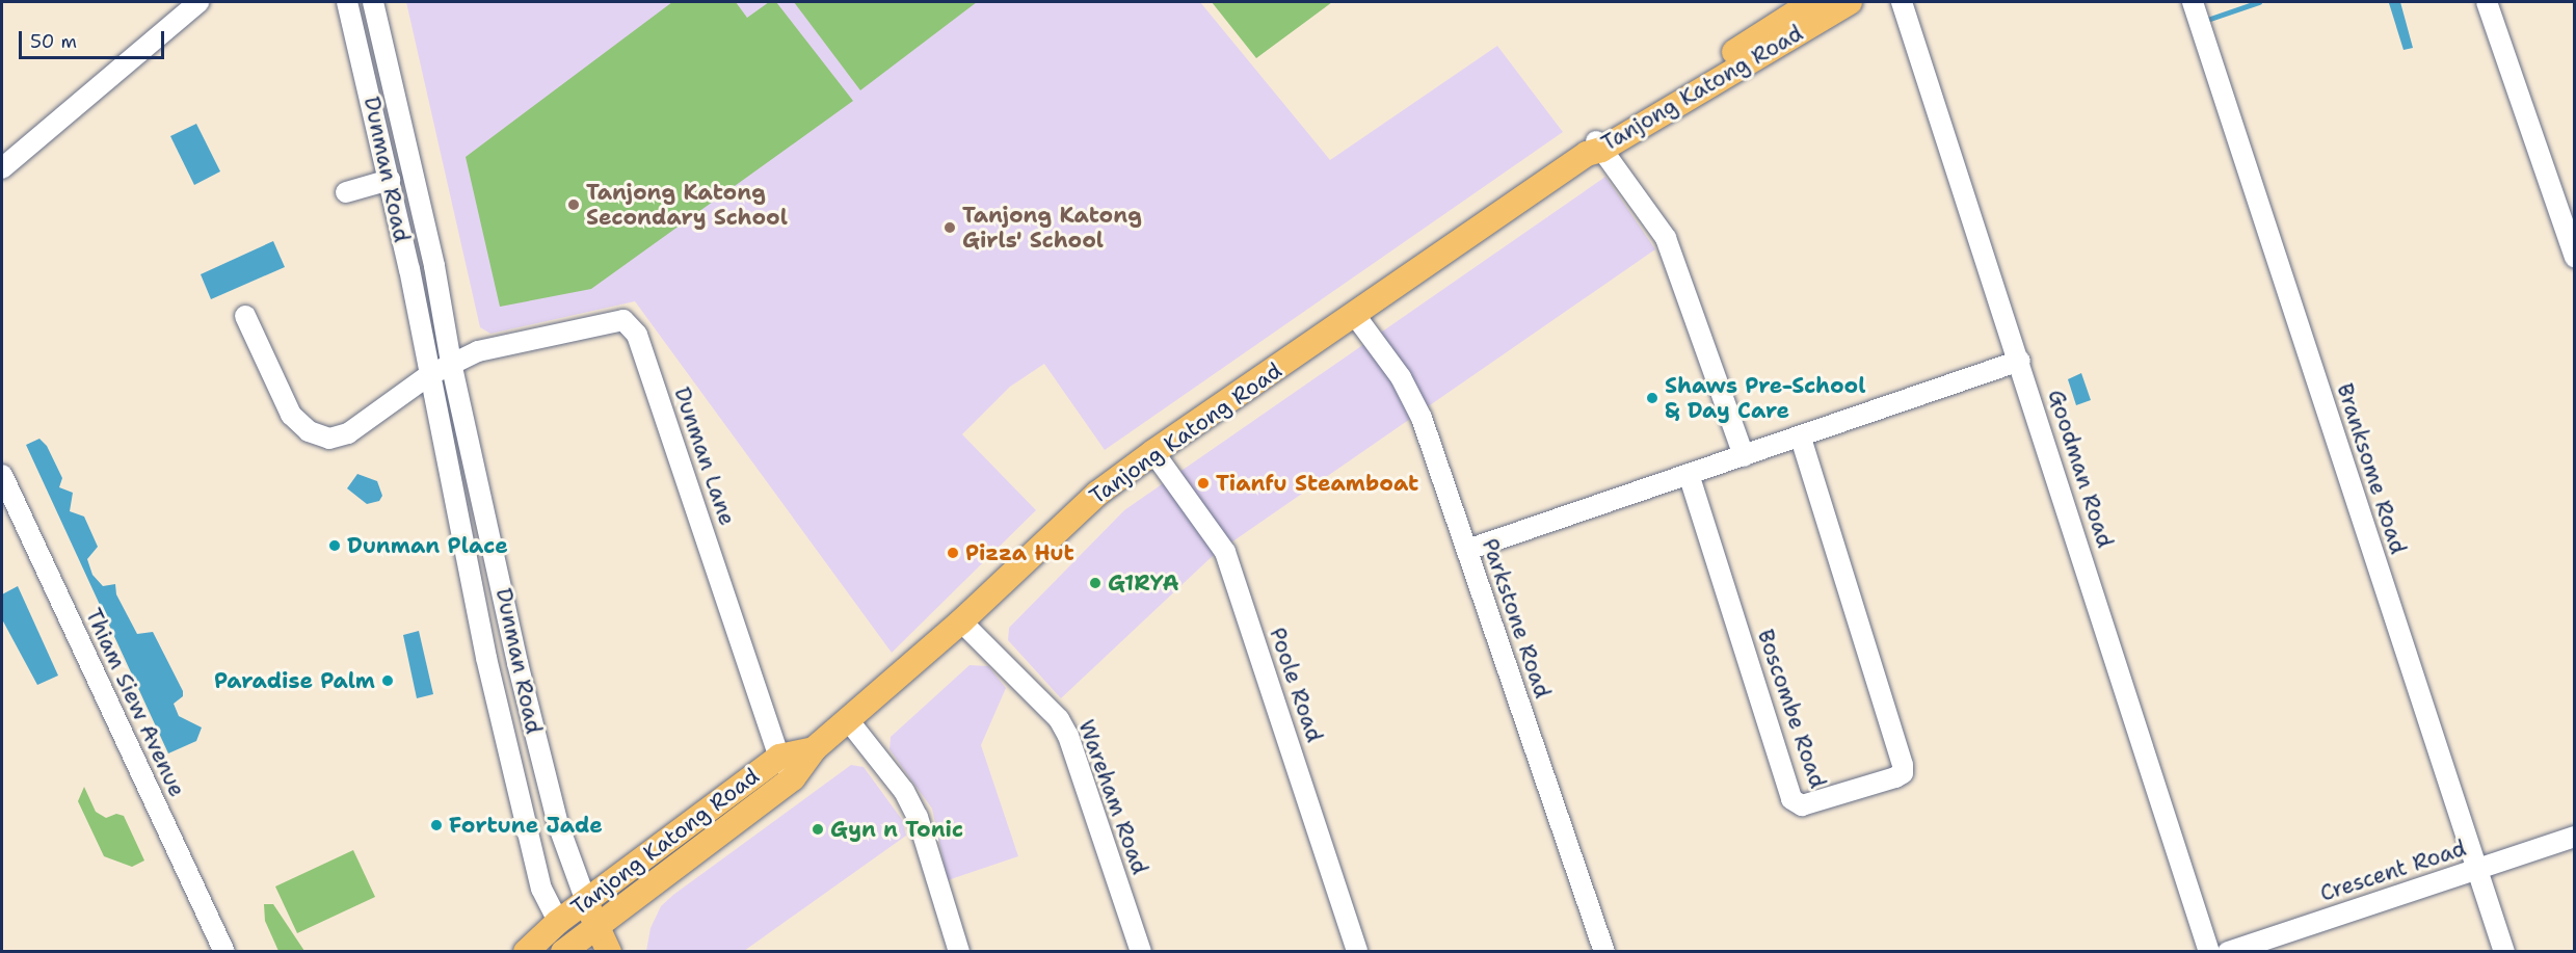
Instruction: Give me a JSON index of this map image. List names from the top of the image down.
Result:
{
  "streets": {
    "main road": ["Tanjong Katong Road", "Dunman Road"],
    "street": [
      "Dunman Lane",
      "Goodman Road",
      "Branksome Road",
      "Parkstone Road",
      "Poole Road",
      "Thiam Siew Avenue",
      "Boscombe Road",
      "Wareham Road",
      "Crescent Road"
    ]
  },
  "crossings": [
    ["Tanjong Katong Road", "Dunman Road"],
    ["Tanjong Katong Road", "Dunman Lane"],
    ["Tanjong Katong Road", "Parkstone Road"],
    ["Tanjong Katong Road", "Poole Road"],
    ["Tanjong Katong Road", "Wareham Road"],
    ["Dunman Road", "Dunman Lane"],
    ["Branksome Road", "Crescent Road"]
  ],
  "places": [
    "Tanjong Katong Secondary School",
    "Tanjong Katong Girls' School",
    "Shaws Pre-School & Day Care",
    "Tianfu Steamboat",
    "Dunman Place",
    "Pizza Hut",
    "G1RYA",
    "Paradise Palm",
    "Fortune Jade",
    "Gyn n Tonic"
  ],
  "scale_bar": "50 m"
}
